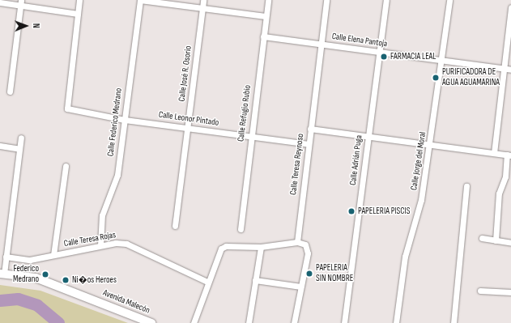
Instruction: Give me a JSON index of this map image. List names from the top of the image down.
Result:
{
  "streets": {
    "street": [
      "Calle Elena Pantoja",
      "Calle José R. Osorio",
      "Calle Refugio Rubio",
      "Calle Leonor Pintado",
      "Calle Federico Medrano",
      "Calle Adrián Puga",
      "Calle Jorge del Moral",
      "Calle Teresa Reynoso",
      "Calle Teresa Rojas",
      "Avenida Malecón"
    ]
  },
  "crossings": [
    ["Calle Elena Pantoja", "Calle Refugio Rubio"],
    ["Calle Elena Pantoja", "Calle Adrián Puga"],
    ["Calle Elena Pantoja", "Calle Jorge del Moral"],
    ["Calle Elena Pantoja", "Calle Teresa Reynoso"],
    ["Calle José R. Osorio", "Calle Leonor Pintado"],
    ["Calle Refugio Rubio", "Calle Leonor Pintado"],
    ["Calle Leonor Pintado", "Calle Federico Medrano"],
    ["Calle Leonor Pintado", "Calle Teresa Reynoso"],
    ["Calle Federico Medrano", "Calle Teresa Rojas"]
  ],
  "places": [
    "FARMACIA LEAL",
    "PURIFICADORA DE AGUA AGUAMARINA",
    "PAPELERIA PISCIS",
    "PAPELERIA SIN NOMBRE",
    "Federico Medrano",
    "Ni�os Heroes"
  ],
  "north": "right"
}
